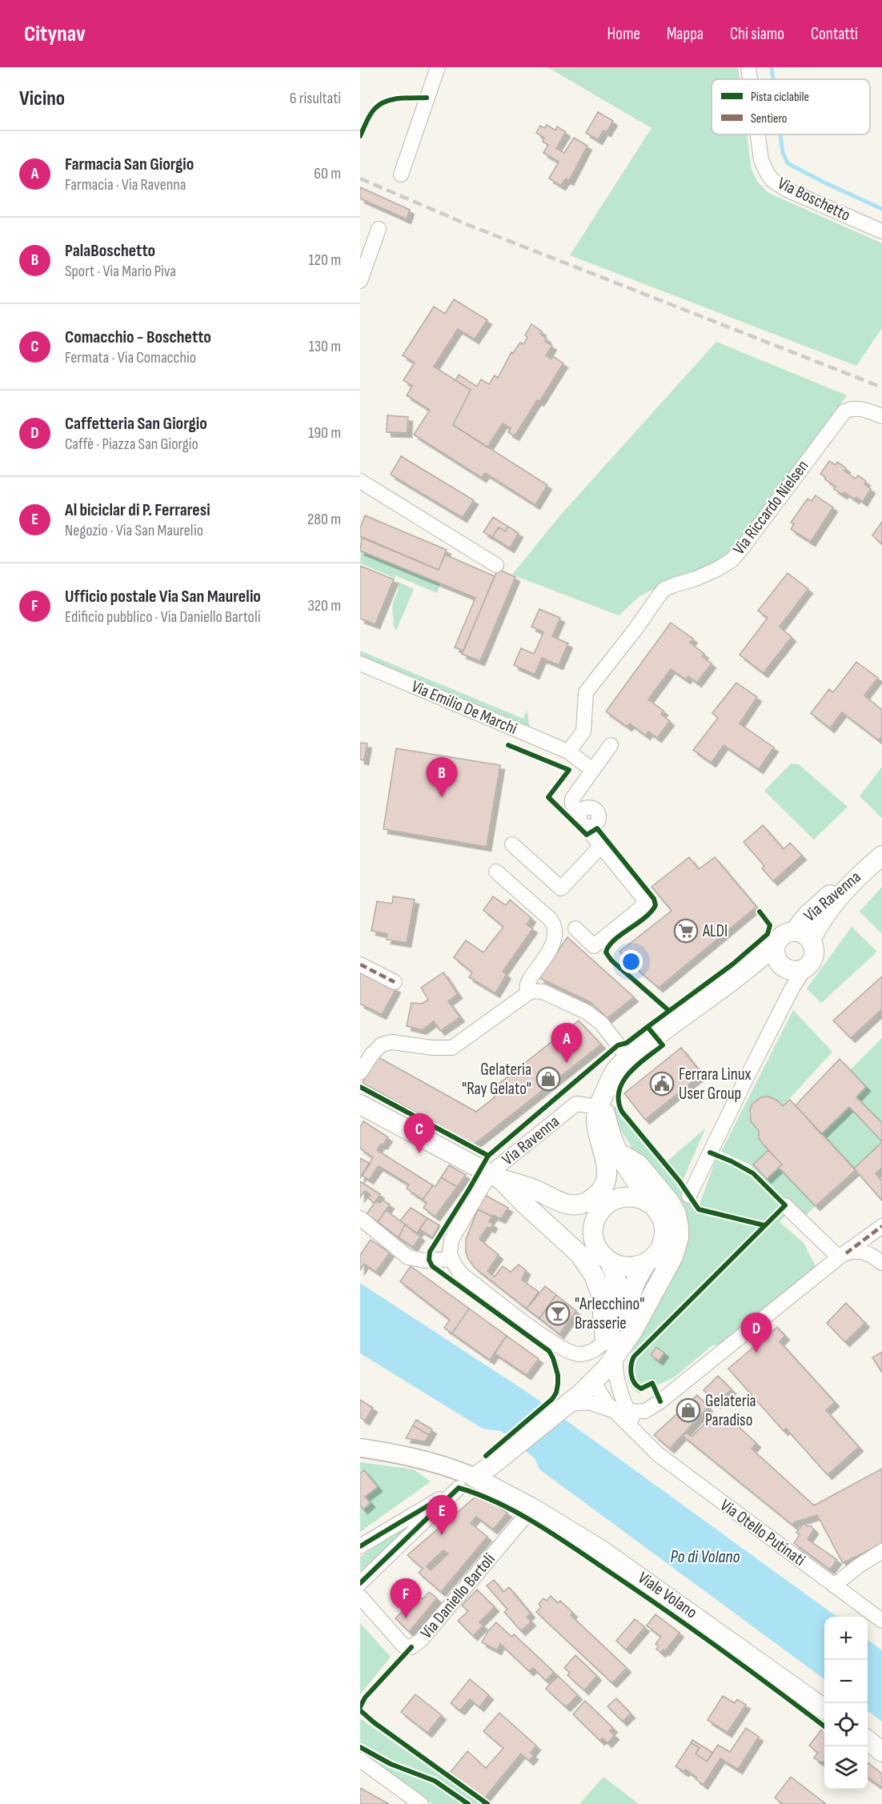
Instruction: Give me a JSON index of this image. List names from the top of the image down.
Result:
{
  "streets": {
    "main road": ["Via Ravenna", "Viale Volano"],
    "street": [
      "Via Boschetto",
      "Via Riccardo Nielsen",
      "Via Emilio De Marchi",
      "Via Otello Putinati",
      "Via Daniello Bartoli"
    ]
  },
  "crossings": [
    ["Via Riccardo Nielsen", "Via Emilio De Marchi"],
    ["Viale Volano", "Via Daniello Bartoli"]
  ],
  "water": ["Po di Volano"],
  "places": {
    "supermarket": ["ALDI"],
    "shop": ["Gelateria \"Ray Gelato\"", "Gelateria Paradiso"],
    "public building": ["Ferrara Linux User Group"],
    "bar": ["\"Arlecchino\" Brasserie"]
  },
  "legend": ["Pista ciclabile", "Sentiero"],
  "page": {
    "header": "Citynav",
    "nav": [
      "Home",
      "Mappa",
      "Chi siamo",
      "Contatti"
    ],
    "heading": ["Vicino", "6 risultati"],
    "list": [
      {
        "mark": "A",
        "name": "Farmacia San Giorgio",
        "note": "Farmacia · Via Ravenna",
        "value": "60 m"
      },
      {
        "mark": "B",
        "name": "PalaBoschetto",
        "note": "Sport · Via Mario Piva",
        "value": "120 m"
      },
      {
        "mark": "C",
        "name": "Comacchio - Boschetto",
        "note": "Fermata · Via Comacchio",
        "value": "130 m"
      },
      {
        "mark": "D",
        "name": "Caffetteria San Giorgio",
        "note": "Caffè · Piazza San Giorgio",
        "value": "190 m"
      },
      {
        "mark": "E",
        "name": "Al biciclar di P. Ferraresi",
        "note": "Negozio · Via San Maurelio",
        "value": "280 m"
      },
      {
        "mark": "F",
        "name": "Ufficio postale Via San Maurelio",
        "note": "Edificio pubblico · Via Daniello Bartoli",
        "value": "320 m"
      }
    ],
    "pins": [
      "B",
      "A",
      "C",
      "D",
      "E",
      "F"
    ],
    "map_buttons": ["+", "−"]
  }
}
